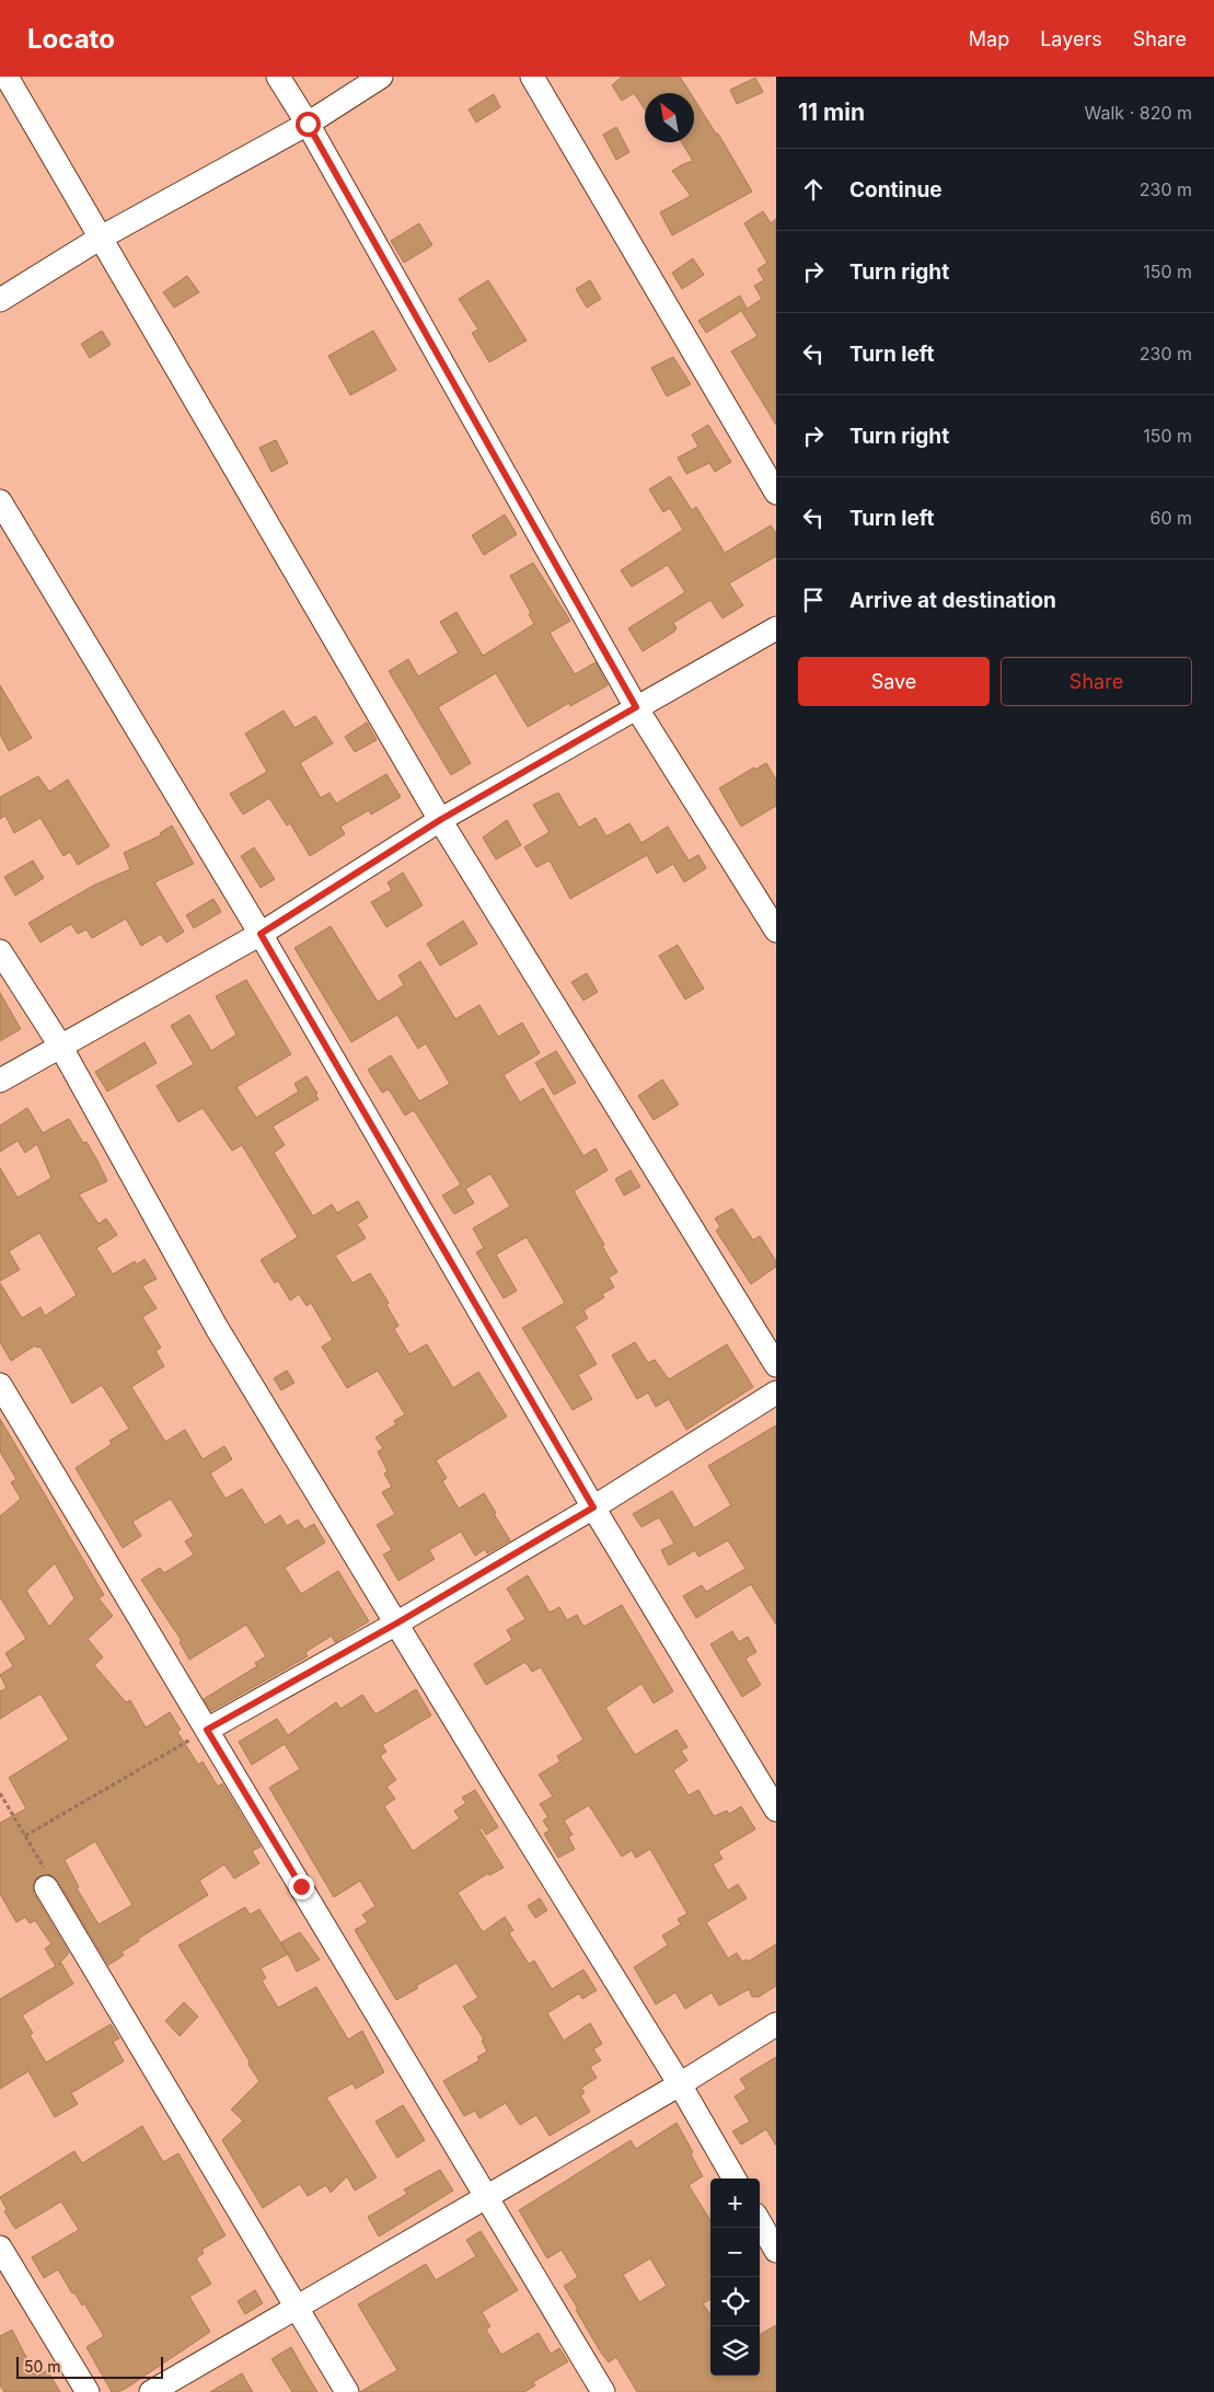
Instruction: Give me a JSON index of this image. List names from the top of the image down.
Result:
{
  "scale_bar": "50 m",
  "north": "top left",
  "page": {
    "header": "Locato",
    "nav": ["Map", "Layers", "Share"],
    "heading": ["11 min", "Walk · 820 m"],
    "list": [
      ["Continue", "230 m"],
      ["Turn right", "150 m"],
      ["Turn left", "230 m"],
      ["Turn right", "150 m"],
      ["Turn left", "60 m"],
      "Arrive at destination"
    ],
    "buttons": ["Save", "Share"],
    "map_buttons": ["+", "−"],
    "scale": "50 m"
  }
}
